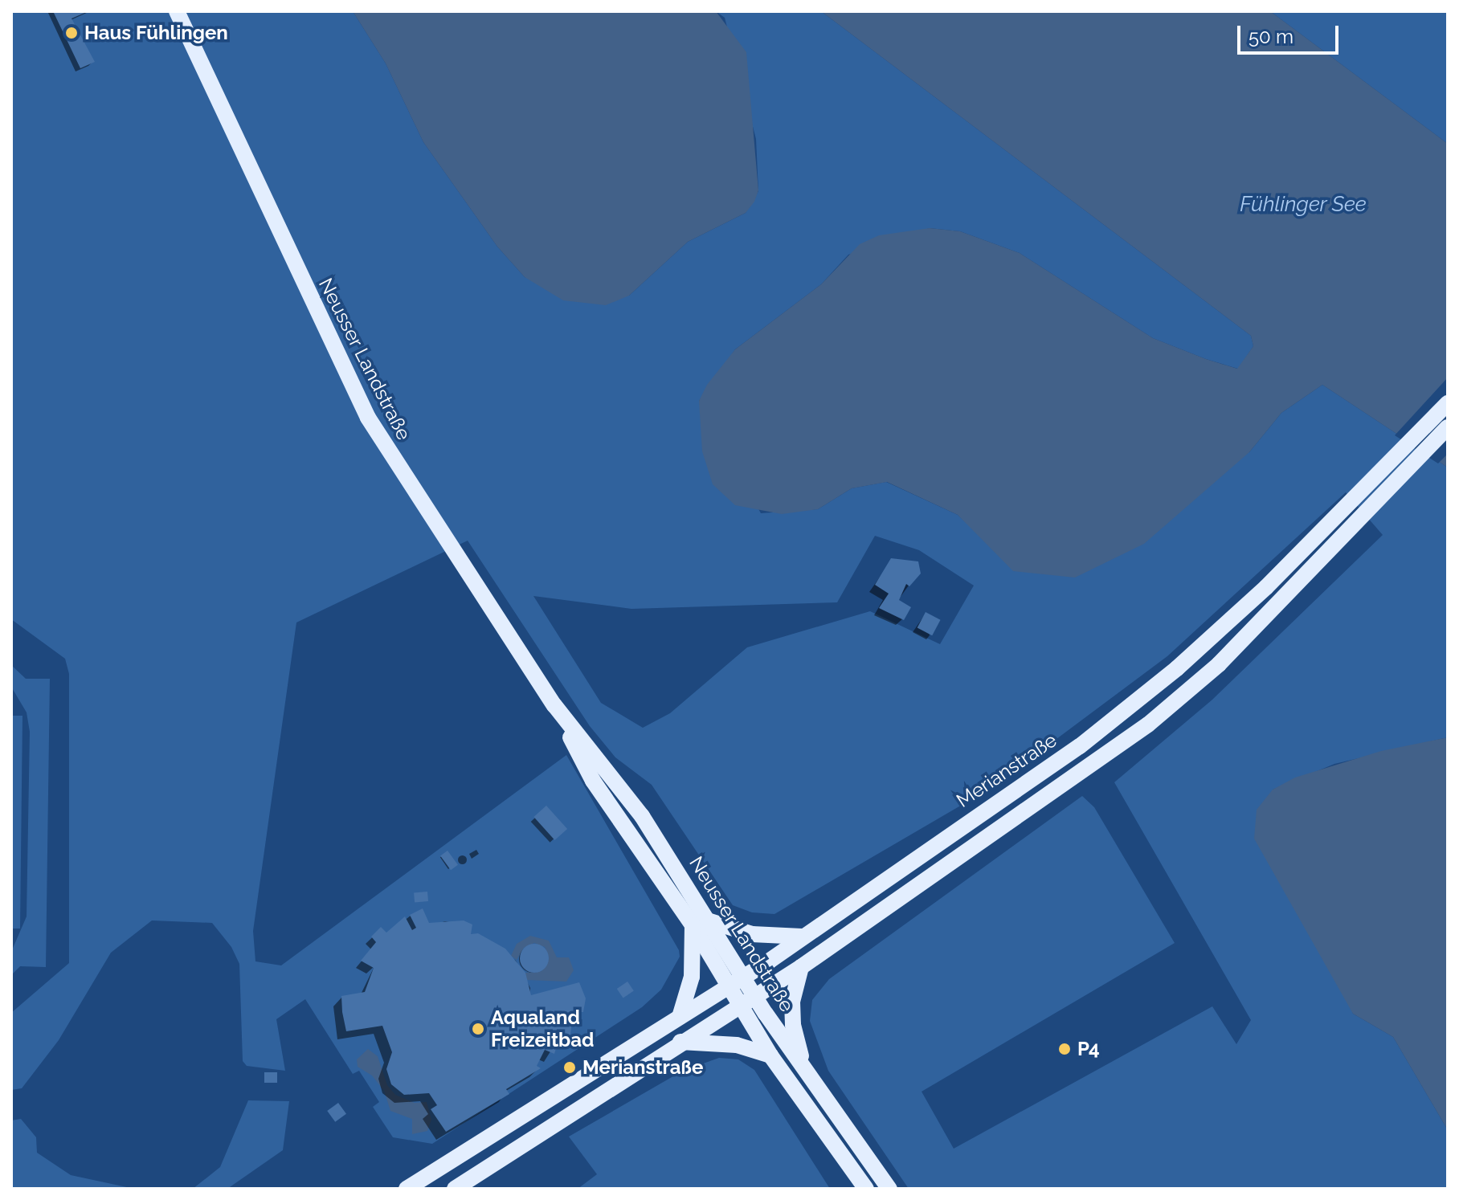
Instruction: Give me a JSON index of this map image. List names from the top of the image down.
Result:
{
  "streets": {
    "main road": ["Neusser Landstraße", "Merianstraße"]
  },
  "crossings": [
    ["Neusser Landstraße", "Merianstraße"]
  ],
  "water": ["Fühlinger See"],
  "places": [
    "Haus Fühlingen",
    "Aqualand Freizeitbad",
    "P4",
    "Merianstraße"
  ],
  "scale_bar": "50 m"
}
